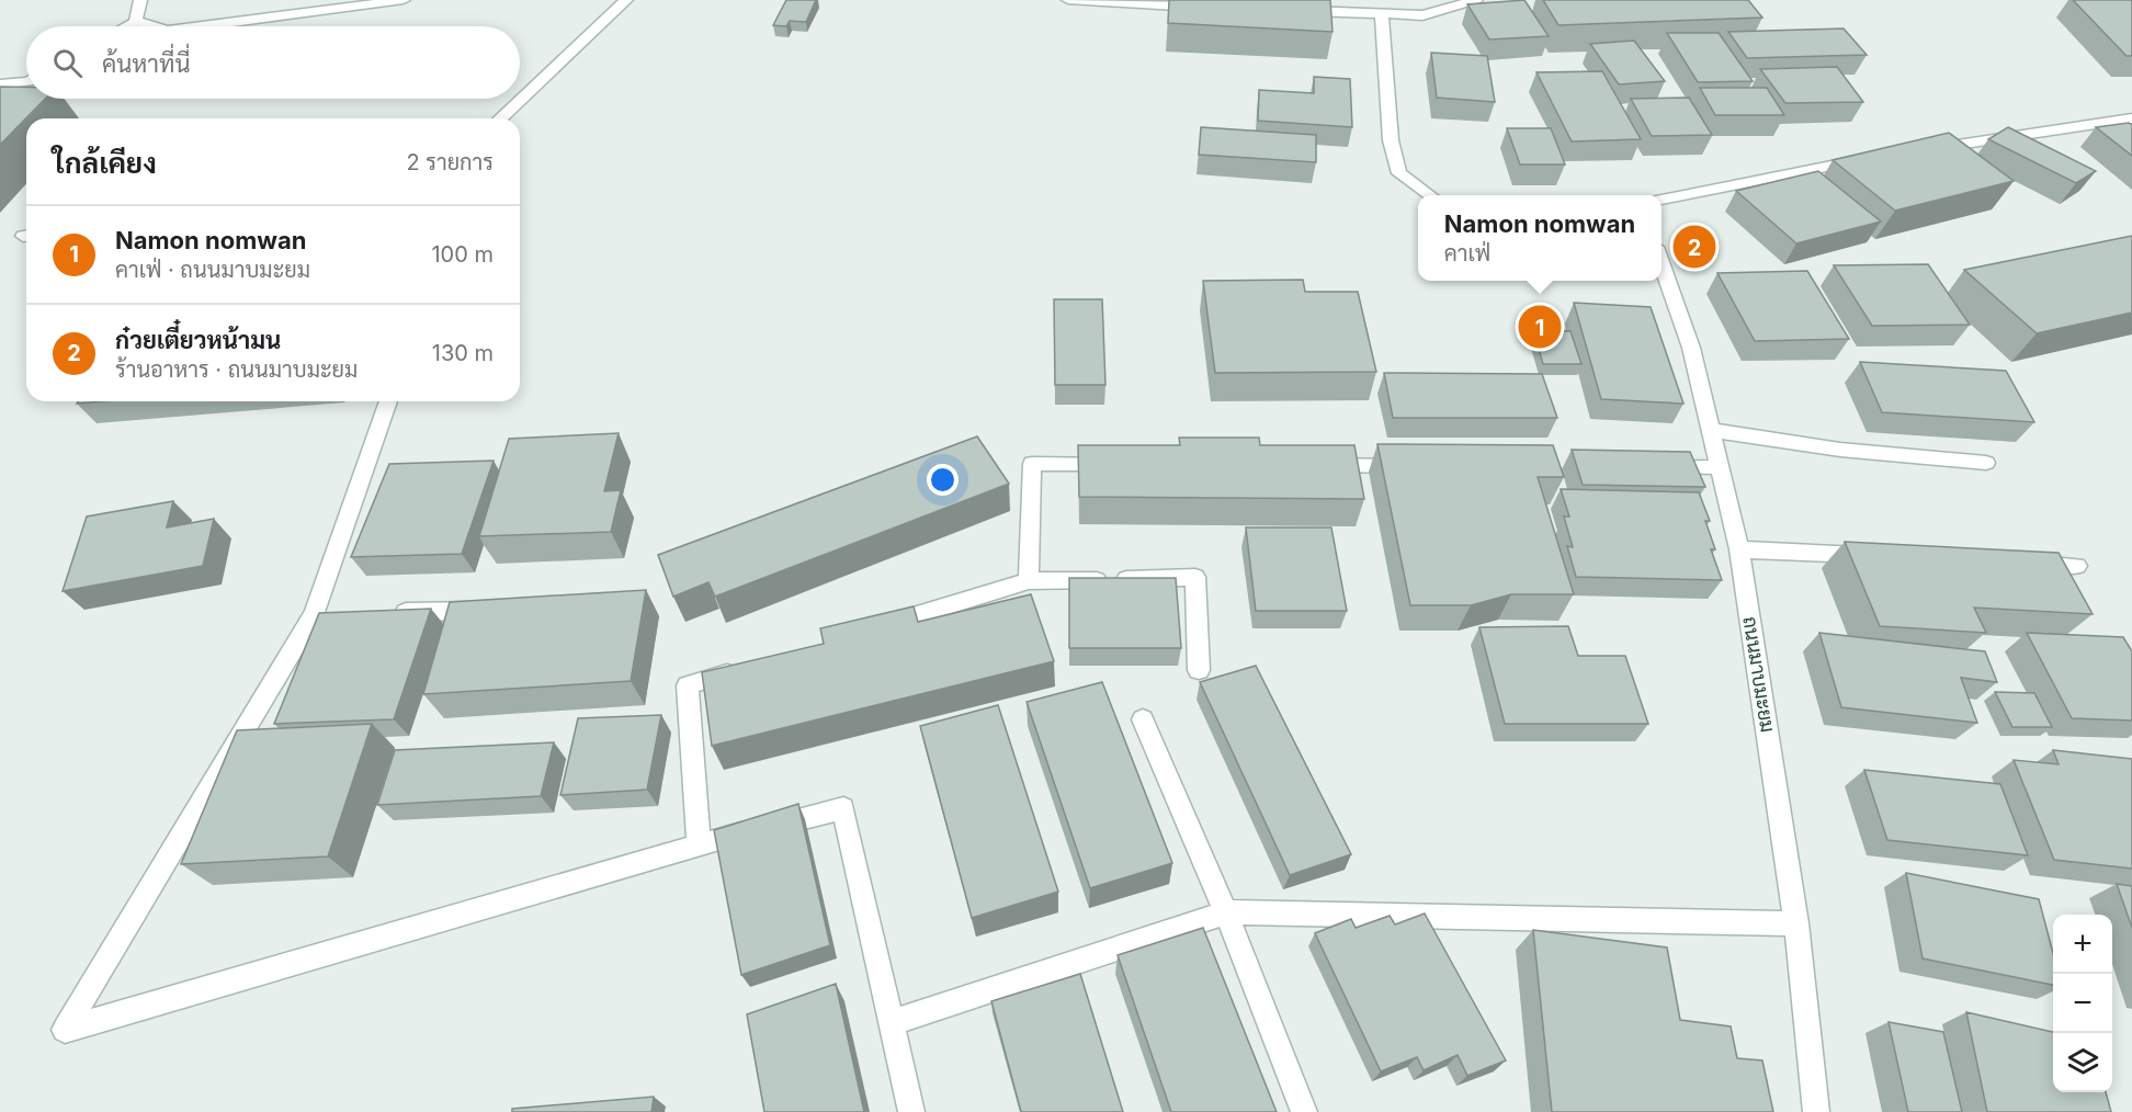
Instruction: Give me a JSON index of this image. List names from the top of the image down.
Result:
{
  "streets": {
    "street": ["ถนนมาบมะยม"]
  },
  "page": {
    "search": "ค้นหาที่นี่",
    "heading": ["ใกล้เคียง", "2 รายการ"],
    "popup": ["Namon nomwan", "คาเฟ่"],
    "list": [
      {
        "mark": "1",
        "name": "Namon nomwan",
        "note": "คาเฟ่ · ถนนมาบมะยม",
        "value": "100 m"
      },
      {
        "mark": "2",
        "name": "ก๋วยเตี๋ยวหน้ามน",
        "note": "ร้านอาหาร · ถนนมาบมะยม",
        "value": "130 m"
      }
    ],
    "pins": ["2", "1"],
    "map_buttons": ["+", "−"]
  }
}
